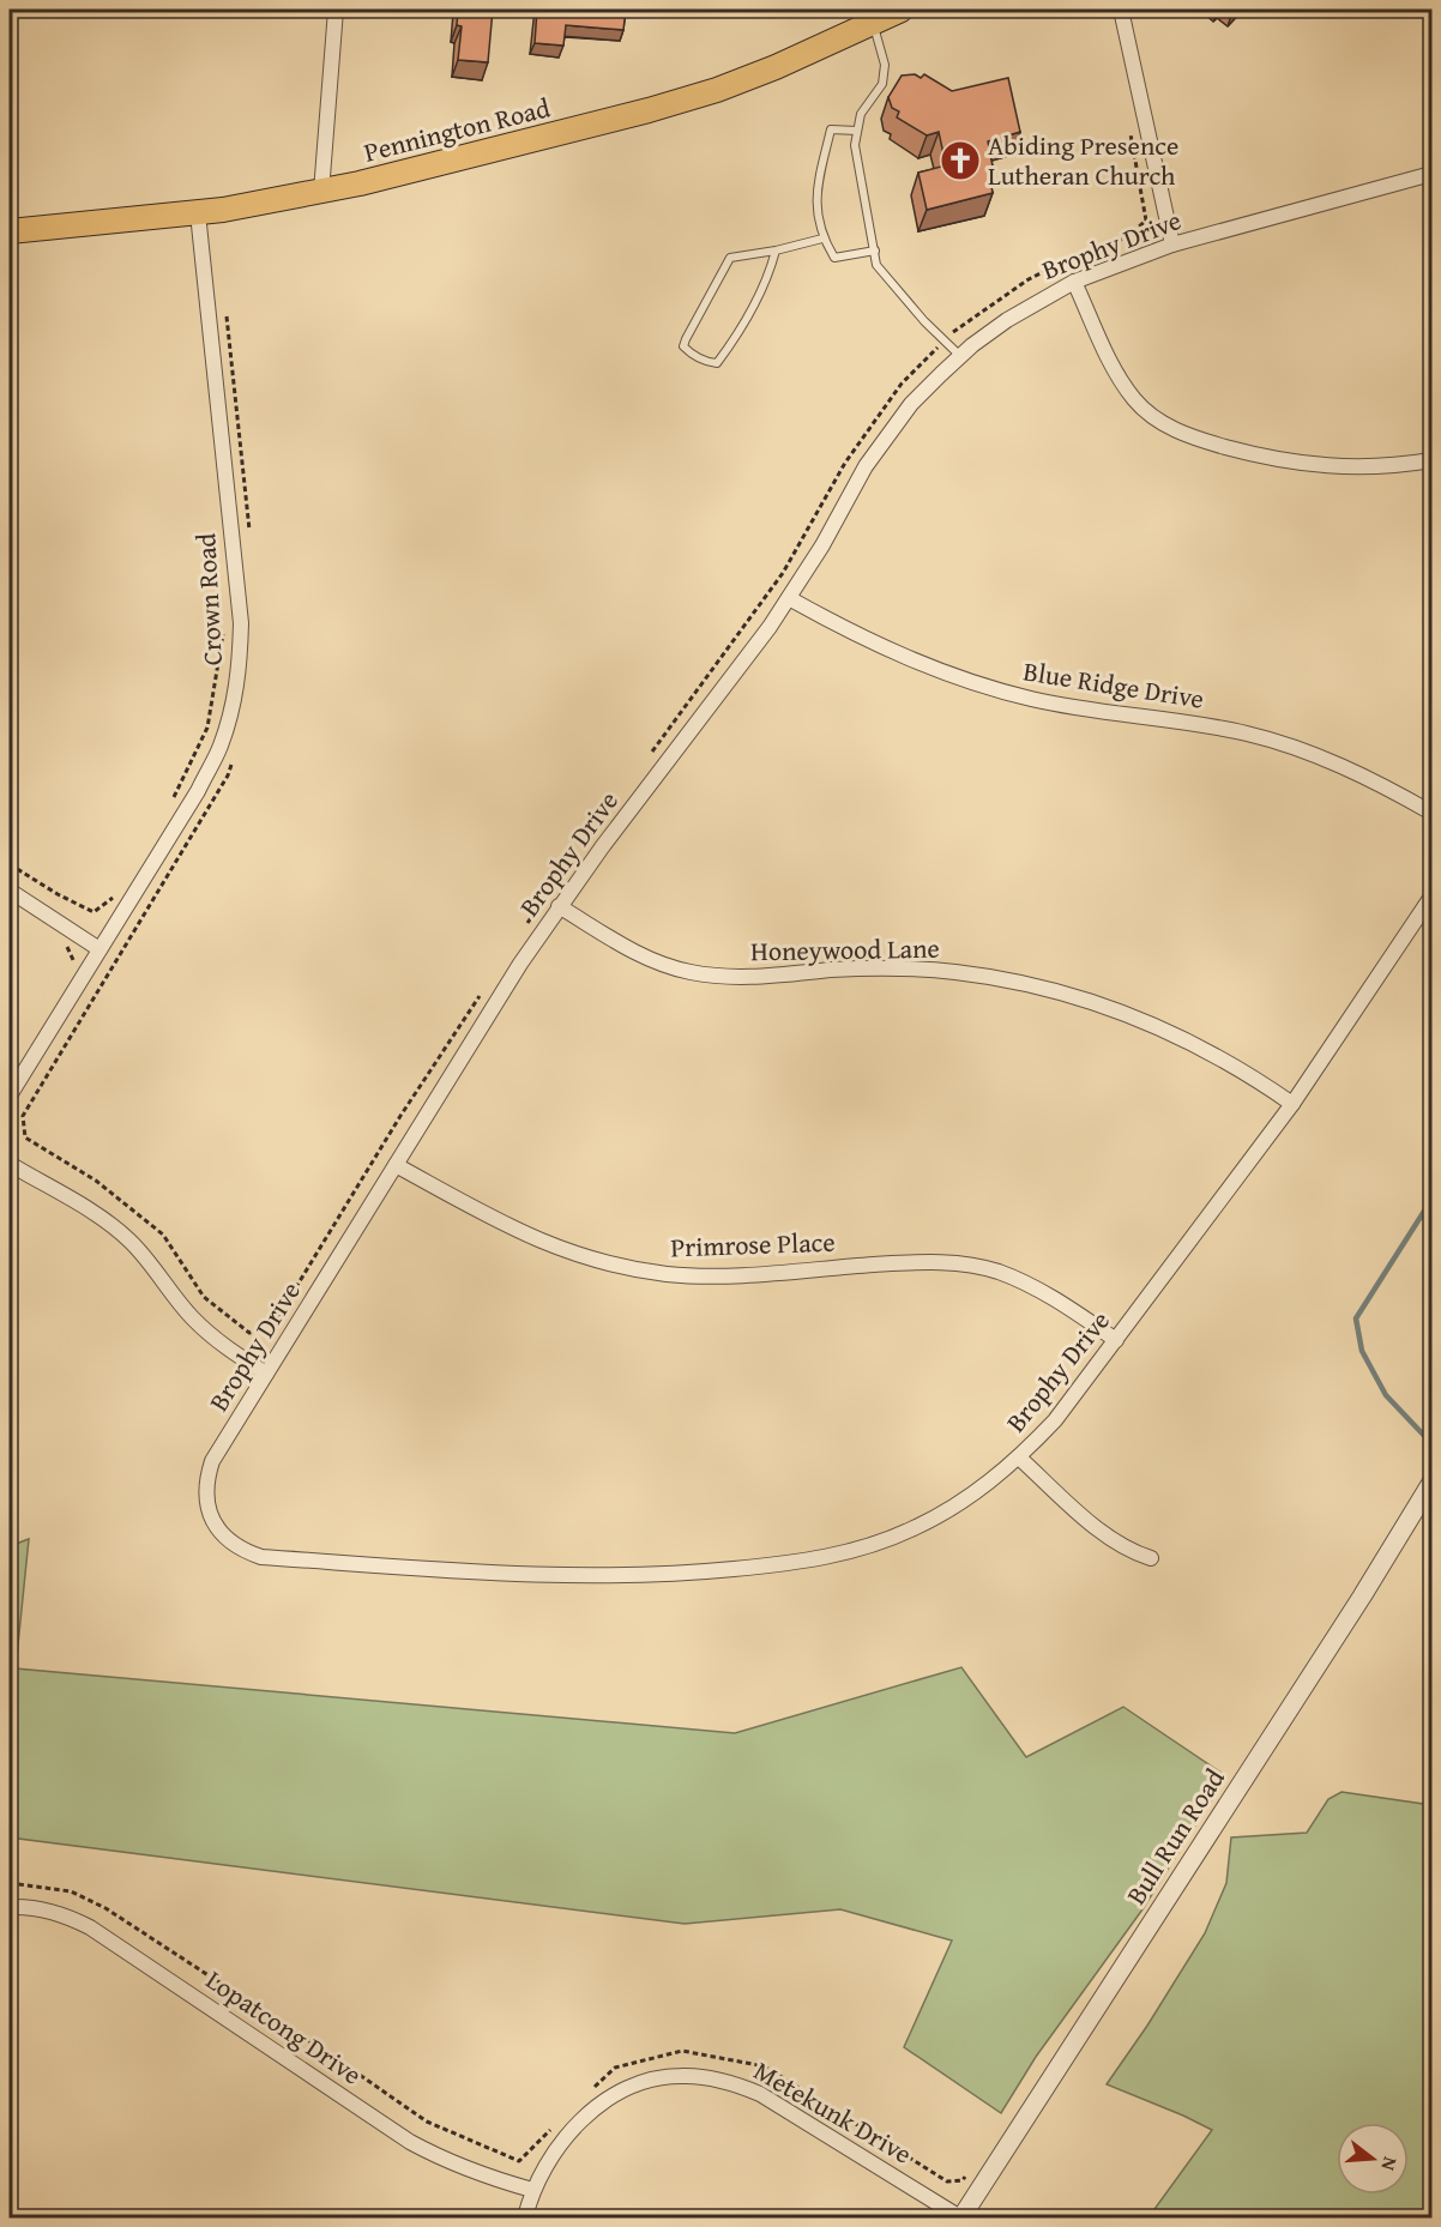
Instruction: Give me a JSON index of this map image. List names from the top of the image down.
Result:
{
  "streets": {
    "main road": ["Pennington Road"],
    "street": [
      "Brophy Drive",
      "Crown Road",
      "Blue Ridge Drive",
      "Honeywood Lane",
      "Primrose Place",
      "Bull Run Road",
      "Lopatcong Drive",
      "Metekunk Drive"
    ]
  },
  "crossings": [
    ["Pennington Road", "Crown Road"],
    ["Brophy Drive", "Blue Ridge Drive"],
    ["Brophy Drive", "Honeywood Lane"],
    ["Brophy Drive", "Primrose Place"],
    ["Bull Run Road", "Metekunk Drive"],
    ["Lopatcong Drive", "Metekunk Drive"]
  ],
  "places": {
    "church": ["Abiding Presence Lutheran Church"]
  },
  "north": "right"
}
